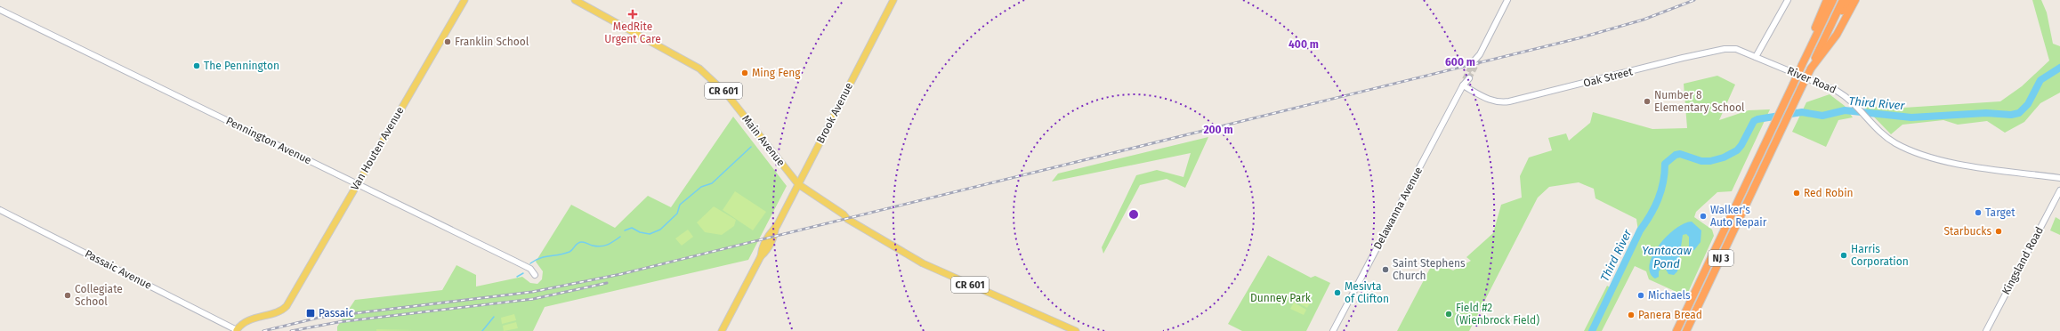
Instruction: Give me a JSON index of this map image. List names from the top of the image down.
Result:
{
  "streets": {
    "highway": ["NJ 3"],
    "main road": [
      "CR 601",
      "Brook Avenue",
      "Main Avenue",
      "Van Houten Avenue"
    ],
    "street": [
      "Oak Street",
      "River Road",
      "Pennington Avenue",
      "Delawanna Avenue",
      "Kingsland Road",
      "Passaic Avenue"
    ]
  },
  "crossings": [
    ["Oak Street", "River Road"],
    ["Oak Street", "Delawanna Avenue"],
    ["Brook Avenue", "Main Avenue"],
    ["Pennington Avenue", "Van Houten Avenue"],
    ["Van Houten Avenue", "Passaic Avenue"]
  ],
  "water": ["Third River", "Yantacaw Pond"],
  "parks": ["Dunney Park"],
  "places": {
    "health": ["MedRite Urgent Care"],
    "other": [
      "Franklin School",
      "The Pennington",
      "Ming Feng",
      "Number 8 Elementary School",
      "Red Robin",
      "Target",
      "Walker's Auto Repair",
      "Starbucks",
      "Harris Corporation",
      "Saint Stephens Church",
      "Mesivta of Clifton",
      "Collegiate School",
      "Michaels",
      "Field #2 (Wienbrock Field)",
      "Panera Bread"
    ],
    "transit": ["Passaic"]
  },
  "rings": ["400 m", "600 m", "200 m"]
}
